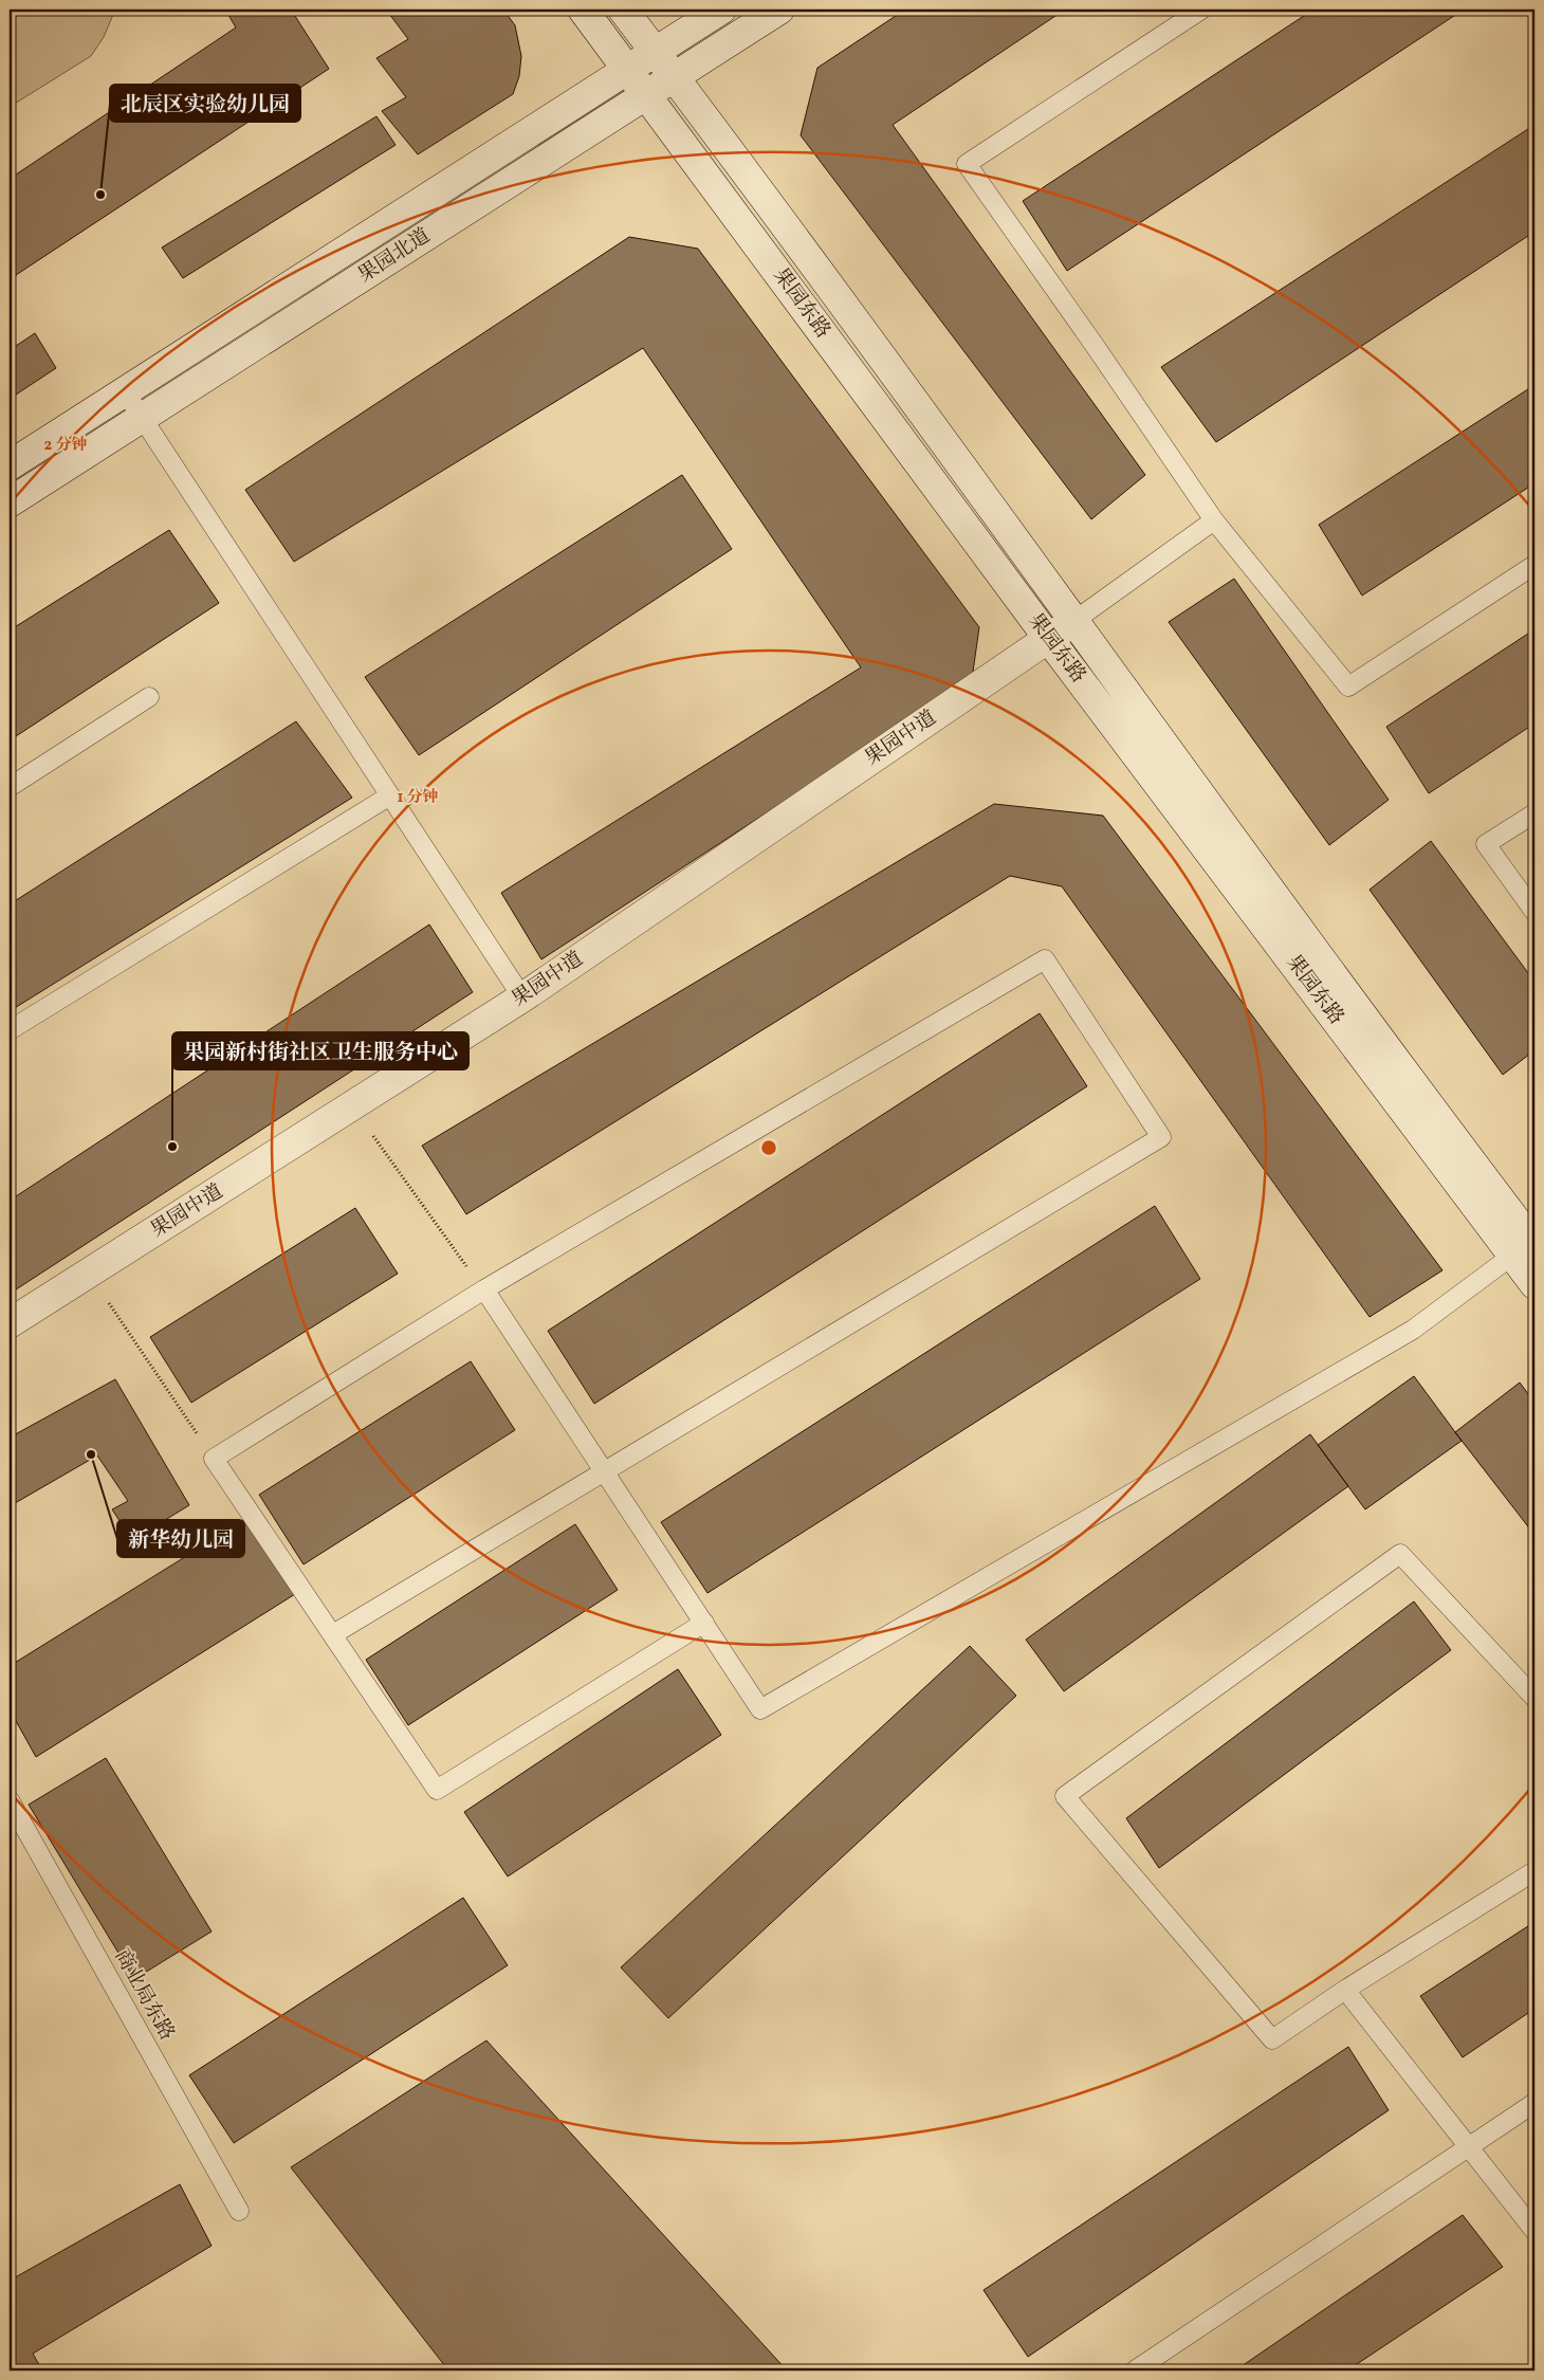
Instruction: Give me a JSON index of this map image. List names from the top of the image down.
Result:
{
  "streets": {
    "street": ["果园北道", "果园东路", "果园中道"],
    "lane": ["商业局东路"]
  },
  "crossings": [
    ["果园北道", "果园东路"],
    ["果园东路", "果园中道"]
  ],
  "places": ["北辰区实验幼儿园", "果园新村街社区卫生服务中心", "新华幼儿园"],
  "rings": ["2 分钟", "1 分钟"]
}
